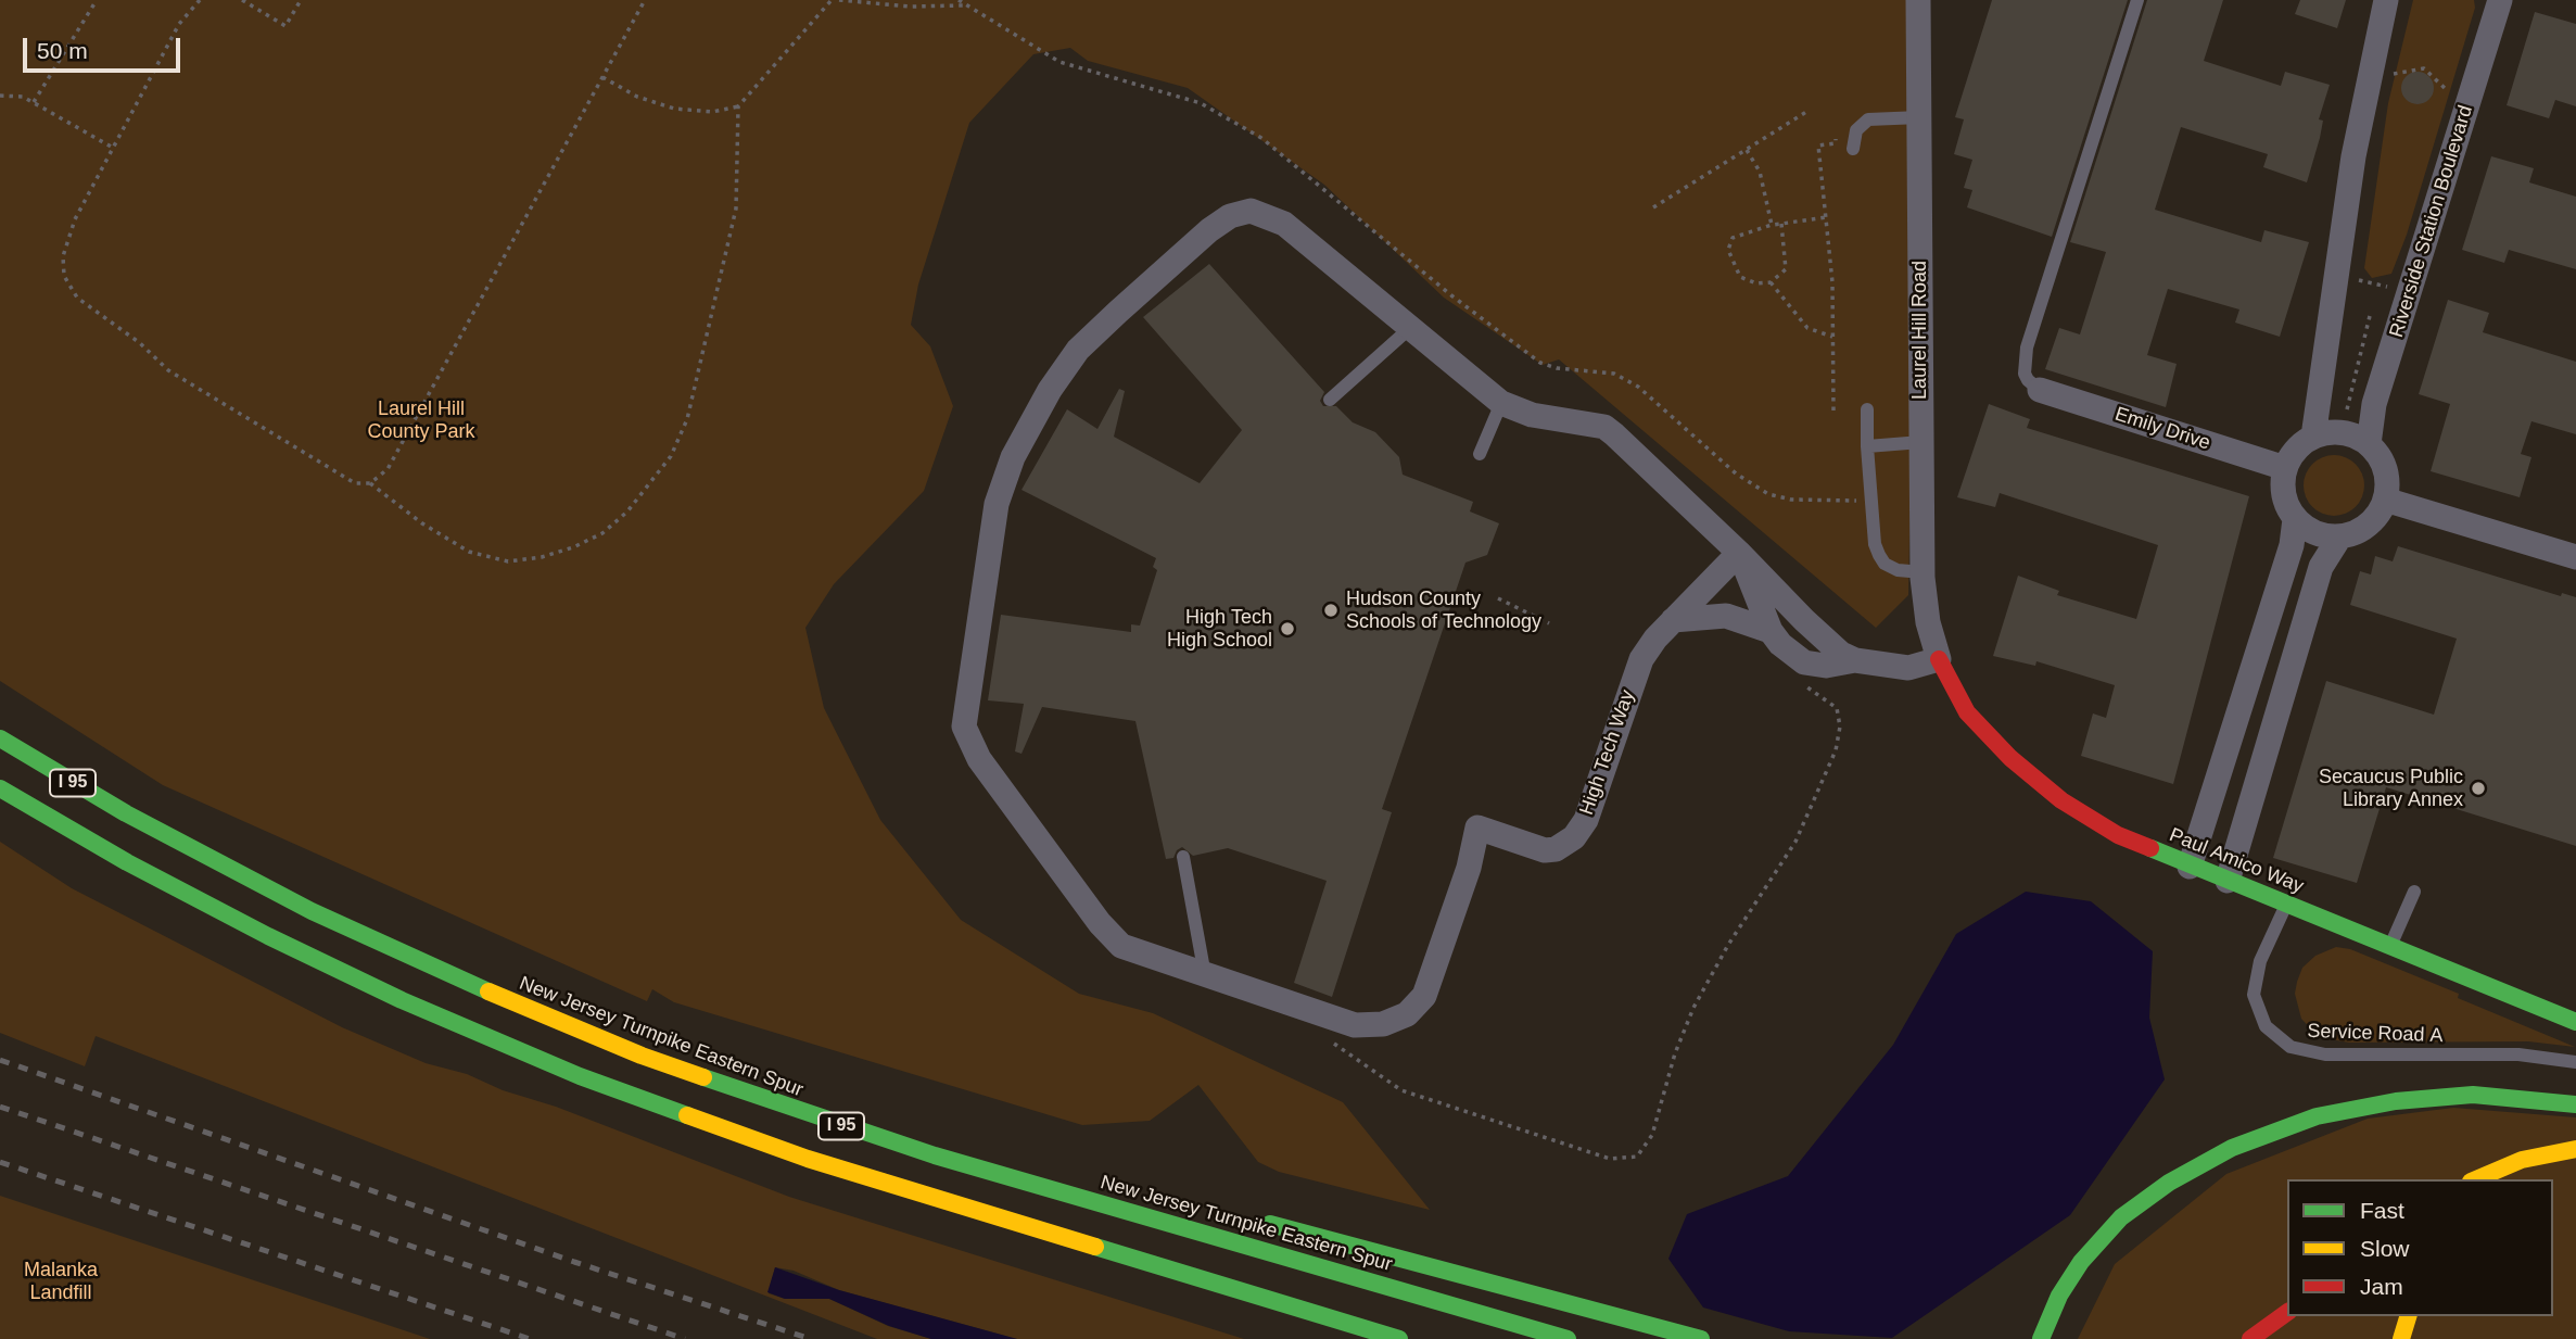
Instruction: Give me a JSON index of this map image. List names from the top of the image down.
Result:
{
  "streets": {
    "main road": ["I 95", "Paul Amico Way", "New Jersey Turnpike Eastern Spur"],
    "street": [
      "Riverside Station Boulevard",
      "Laurel Hill Road",
      "Emily Drive",
      "High Tech Way"
    ],
    "lane": ["Service Road A"]
  },
  "crossings": [
    ["Riverside Station Boulevard", "Emily Drive"],
    ["Laurel Hill Road", "Paul Amico Way"],
    ["Paul Amico Way", "Service Road A"]
  ],
  "parks": ["Laurel Hill County Park", "Malanka Landfill"],
  "places": ["Hudson County Schools of Technology", "High Tech High School", "Secaucus Public Library Annex"],
  "legend": ["Fast", "Slow", "Jam"],
  "scale_bar": "50 m"
}
